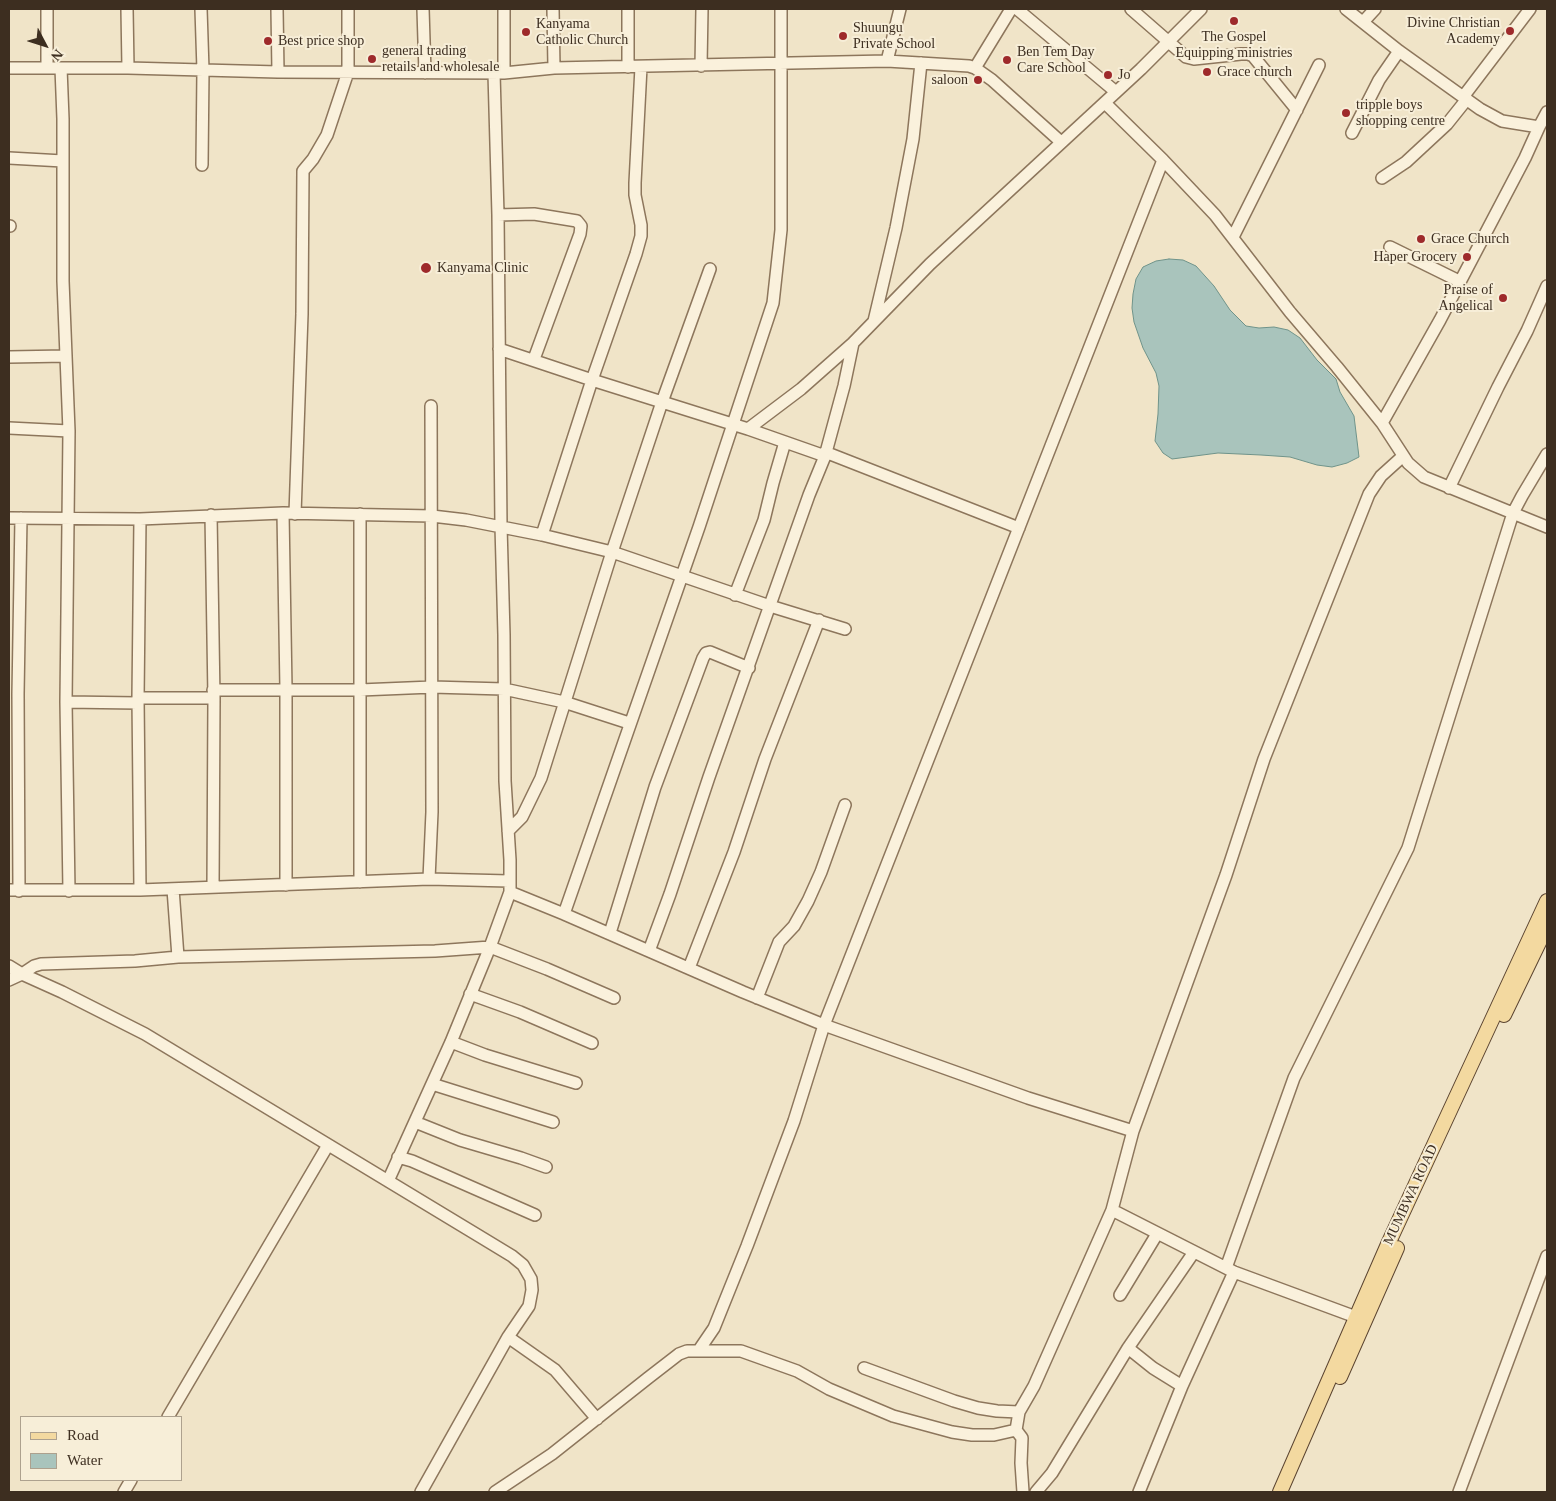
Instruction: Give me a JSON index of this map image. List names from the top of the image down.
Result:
{
  "streets": {
    "main road": ["MUMBWA ROAD"]
  },
  "places": [
    "The Gospel Equipping ministries",
    "Divine Christian Academy",
    "Kanyama Catholic Church",
    "Shuungu Private School",
    "Best price shop",
    "general trading retails and wholesale",
    "Ben Tem Day Care School",
    "Grace church",
    "Jo",
    "saloon",
    "tripple boys shopping centre",
    "Grace Church",
    "Haper Grocery",
    "Kanyama Clinic",
    "Praise of Angelical"
  ],
  "legend": ["Road", "Water"],
  "north": "bottom right"
}
